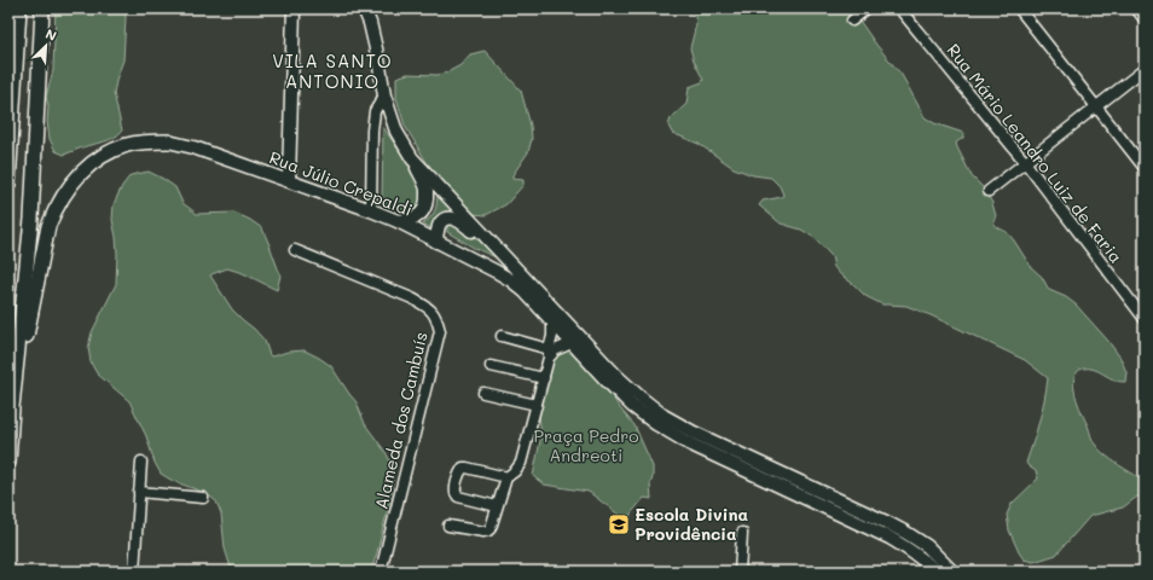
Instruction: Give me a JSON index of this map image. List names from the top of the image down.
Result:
{
  "streets": {
    "main road": ["Rua Júlio Crepaldi"],
    "street": ["Rua Mário Leandro Luiz de Faria", "Alameda dos Cambuís"]
  },
  "districts": ["VILA SANTO ANTONIO"],
  "parks": ["Praça Pedro Andreoti"],
  "places": {
    "school or university": ["Escola Divina Providência"]
  },
  "north": "top right"
}
